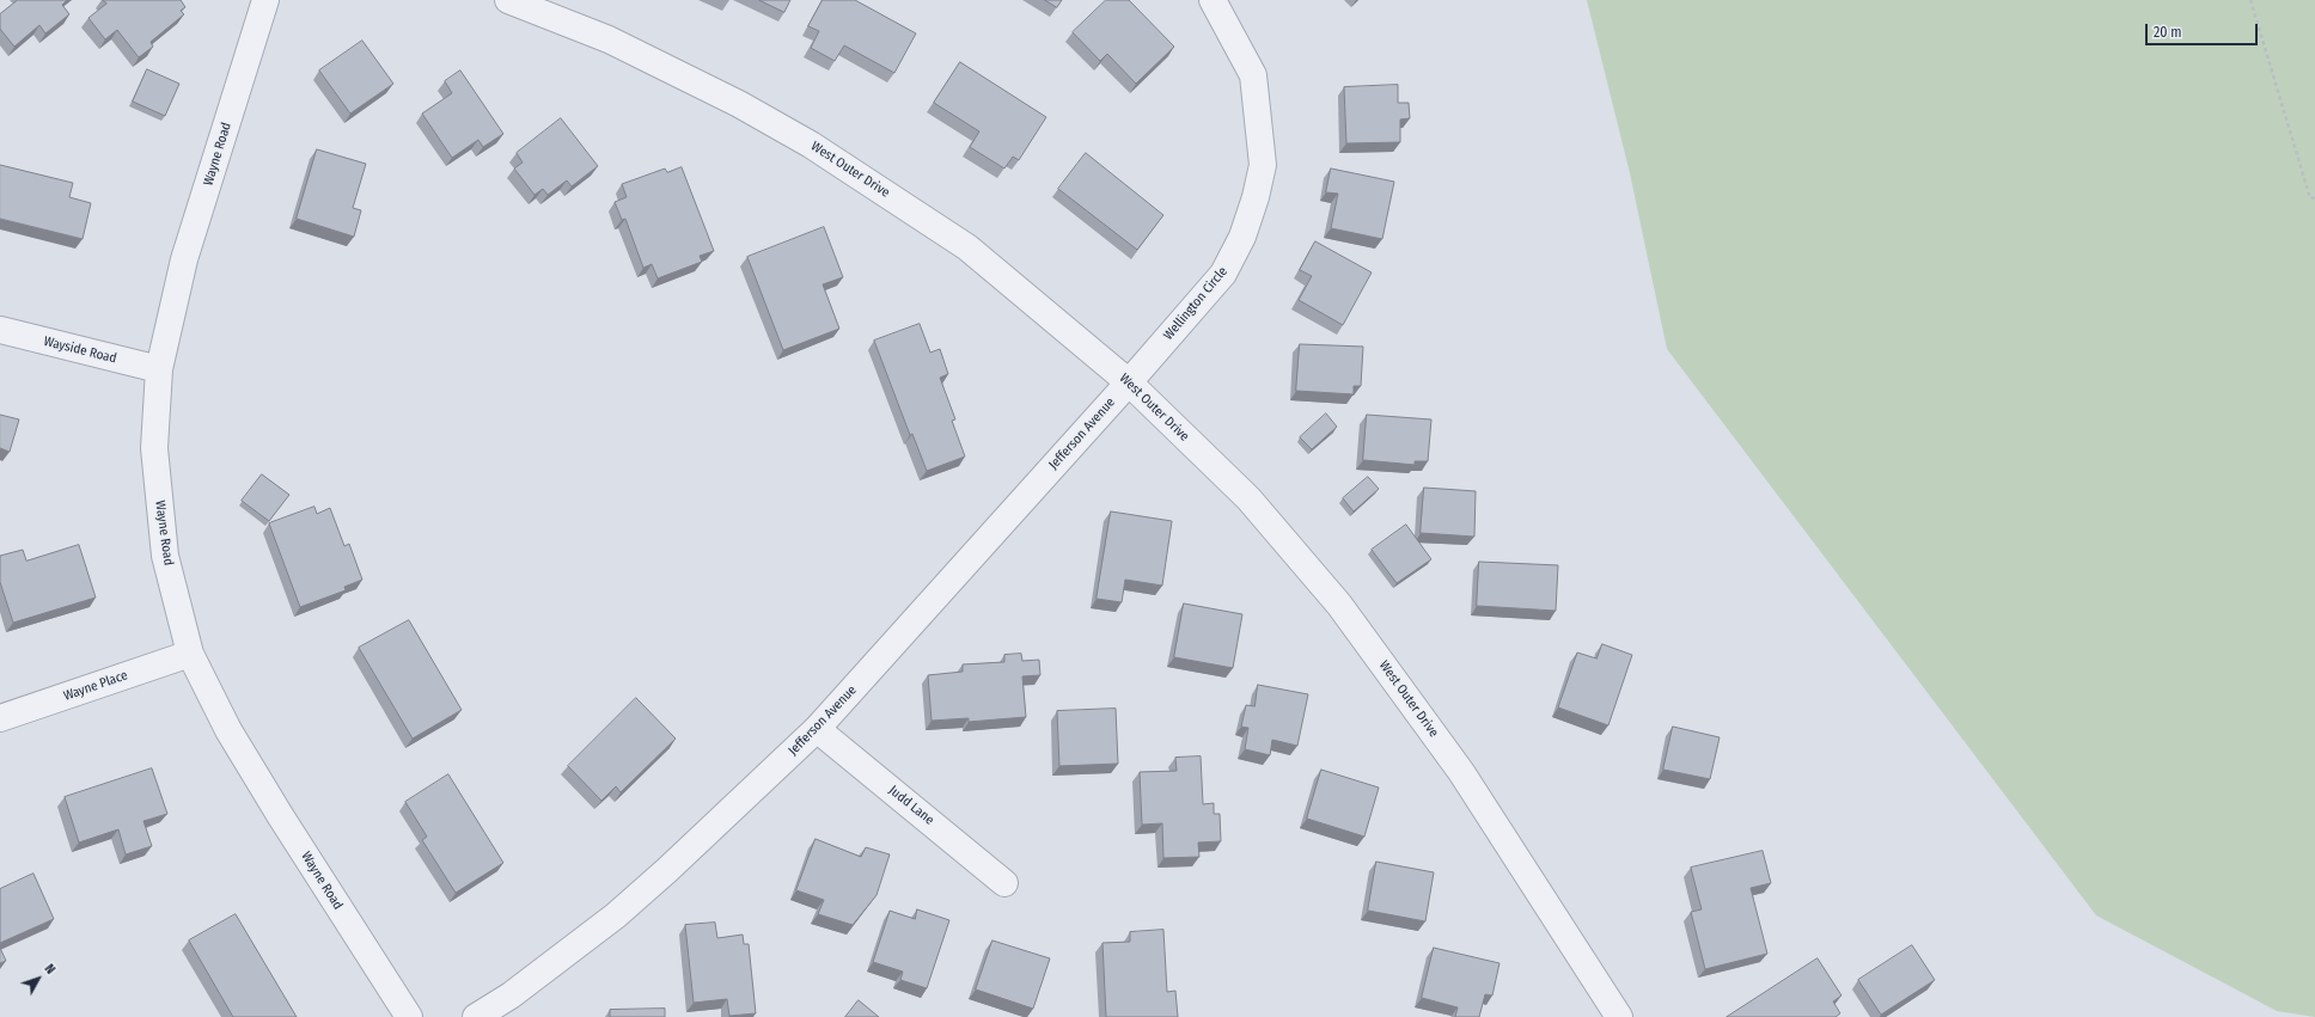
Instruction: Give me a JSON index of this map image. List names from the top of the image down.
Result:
{
  "streets": {
    "street": [
      "Wayne Road",
      "West Outer Drive",
      "Wellington Circle",
      "Wayside Road",
      "Jefferson Avenue",
      "Wayne Place",
      "Judd Lane"
    ]
  },
  "crossings": [
    ["Wayne Road", "Wayside Road"],
    ["Wayne Road", "Wayne Place"],
    ["West Outer Drive", "Wellington Circle"],
    ["West Outer Drive", "Jefferson Avenue"],
    ["Wellington Circle", "Jefferson Avenue"],
    ["Jefferson Avenue", "Judd Lane"]
  ],
  "scale_bar": "20 m",
  "north": "top right"
}
